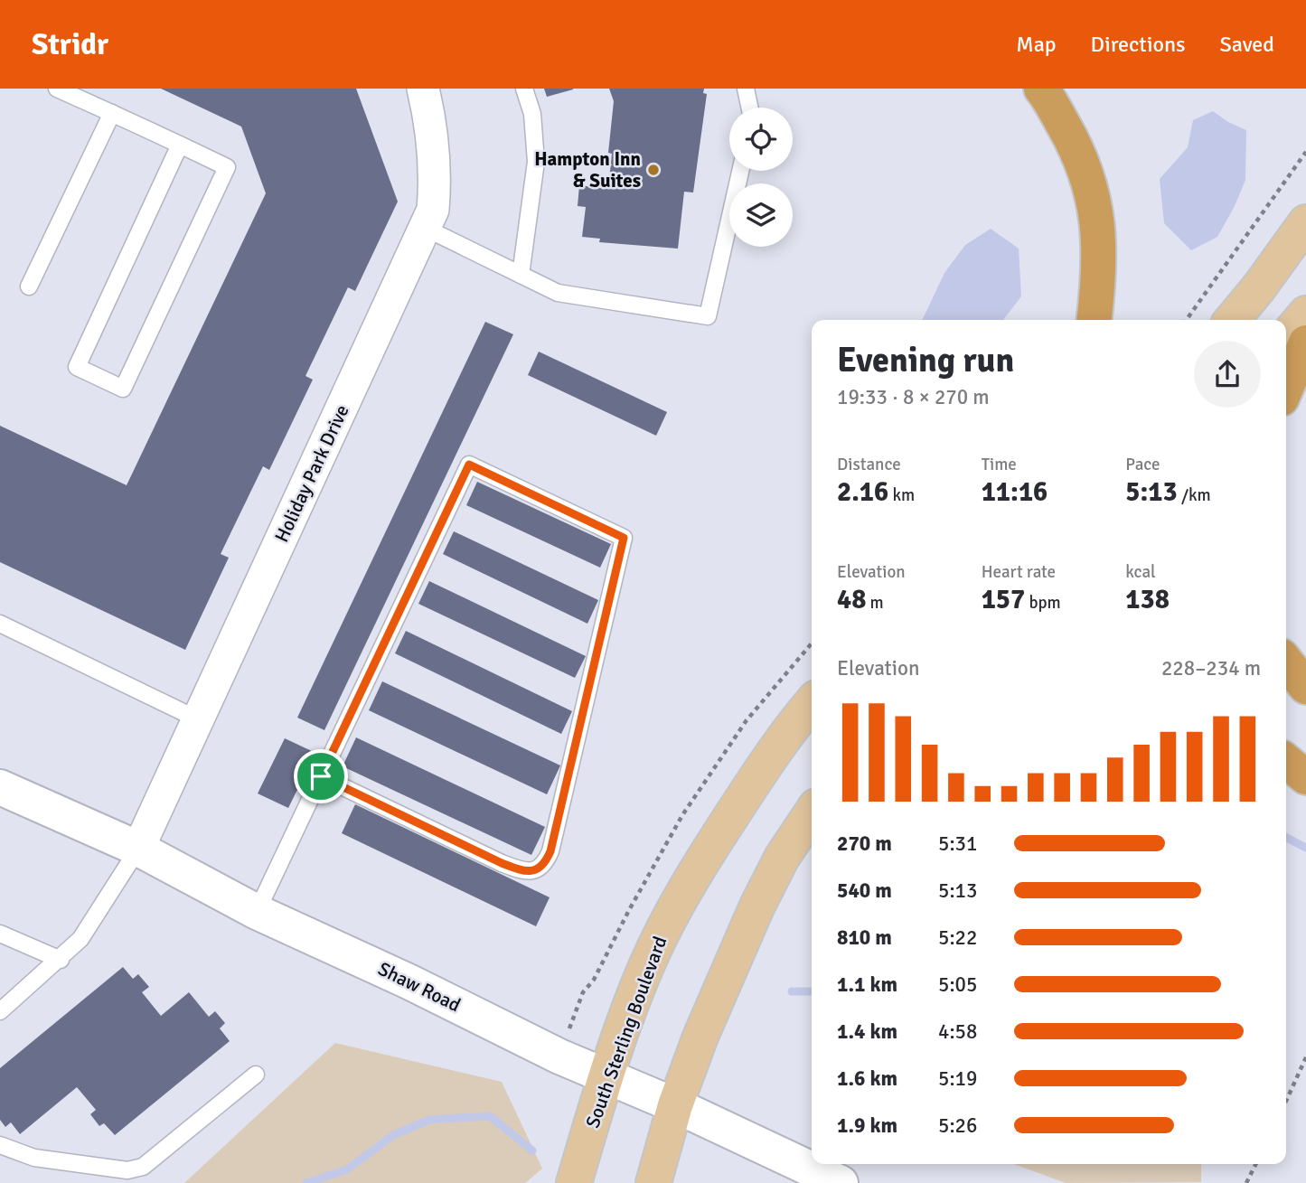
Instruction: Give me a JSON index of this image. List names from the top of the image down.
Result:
{
  "streets": {
    "main road": ["Shaw Road", "South Sterling Boulevard"],
    "street": ["Holiday Park Drive"]
  },
  "crossings": [
    ["Holiday Park Drive", "Shaw Road"],
    ["Shaw Road", "South Sterling Boulevard"]
  ],
  "places": ["Hampton Inn & Suites"],
  "page": {
    "header": "Stridr",
    "nav": ["Map", "Directions", "Saved"],
    "heading": ["Evening run", "19:33 · 8 × 270 m"],
    "stats": [
      ["Distance", "2.16 km"],
      ["Time", "11:16"],
      ["Pace", "5:13 /km"],
      ["Elevation", "48 m"],
      ["Heart rate", "157 bpm"],
      ["kcal", "138"]
    ],
    "chart": ["Elevation", "228–234 m"],
    "list": [
      {
        "name": "270 m",
        "note": "5:31"
      },
      {
        "name": "540 m",
        "note": "5:13"
      },
      {
        "name": "810 m",
        "note": "5:22"
      },
      {
        "name": "1.1 km",
        "note": "5:05"
      },
      {
        "name": "1.4 km",
        "note": "4:58"
      },
      {
        "name": "1.6 km",
        "note": "5:19"
      },
      {
        "name": "1.9 km",
        "note": "5:26"
      }
    ]
  }
}
